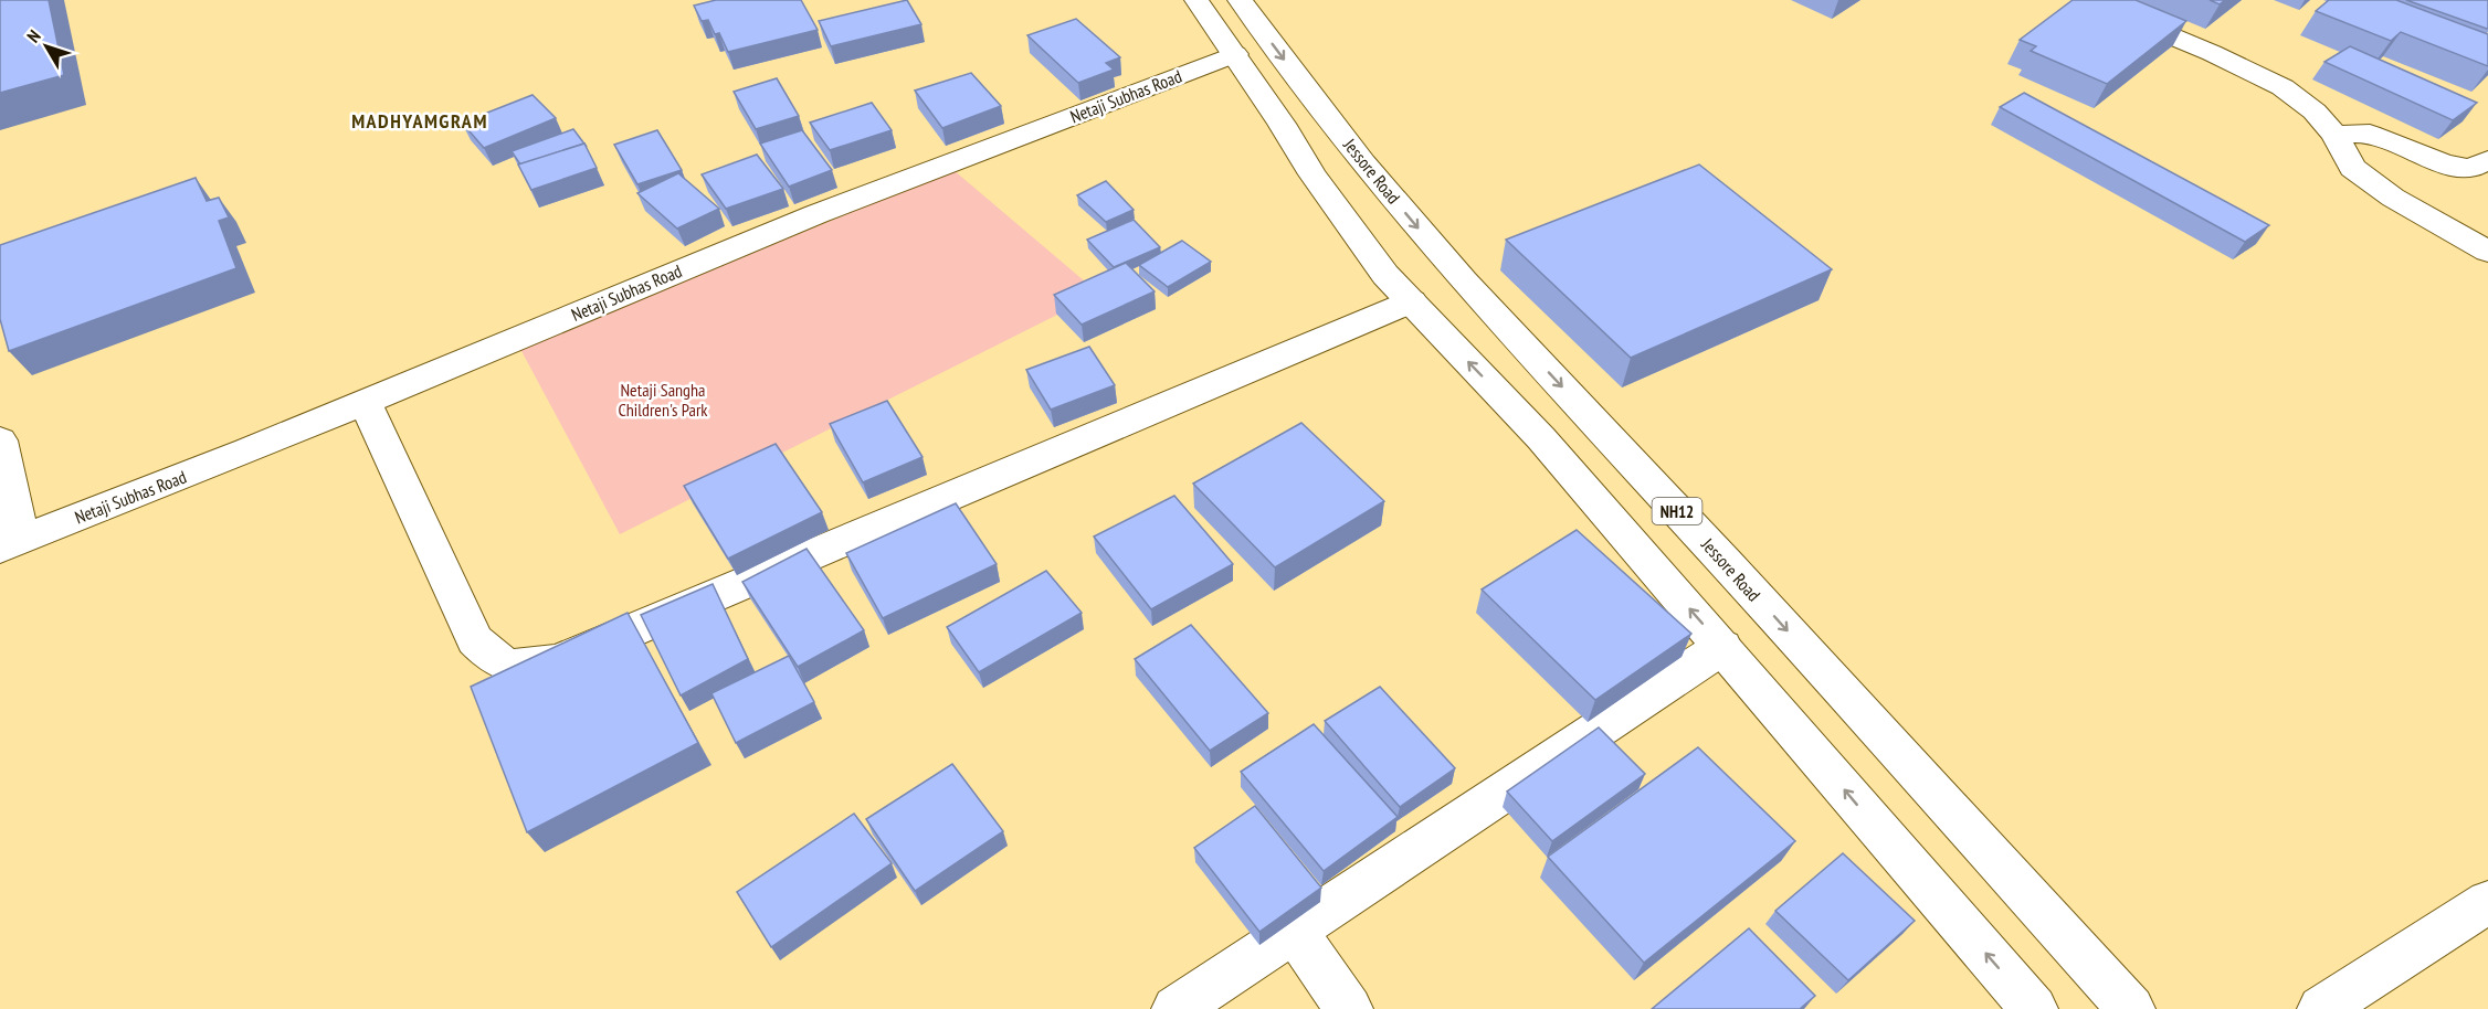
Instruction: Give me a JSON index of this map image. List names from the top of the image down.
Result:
{
  "streets": {
    "main road": ["Netaji Subhas Road", "Jessore Road", "NH12"]
  },
  "crossings": [
    ["Netaji Subhas Road", "NH12"]
  ],
  "districts": ["MADHYAMGRAM"],
  "parks": ["Netaji Sangha Children's Park"],
  "north": "top left"
}
